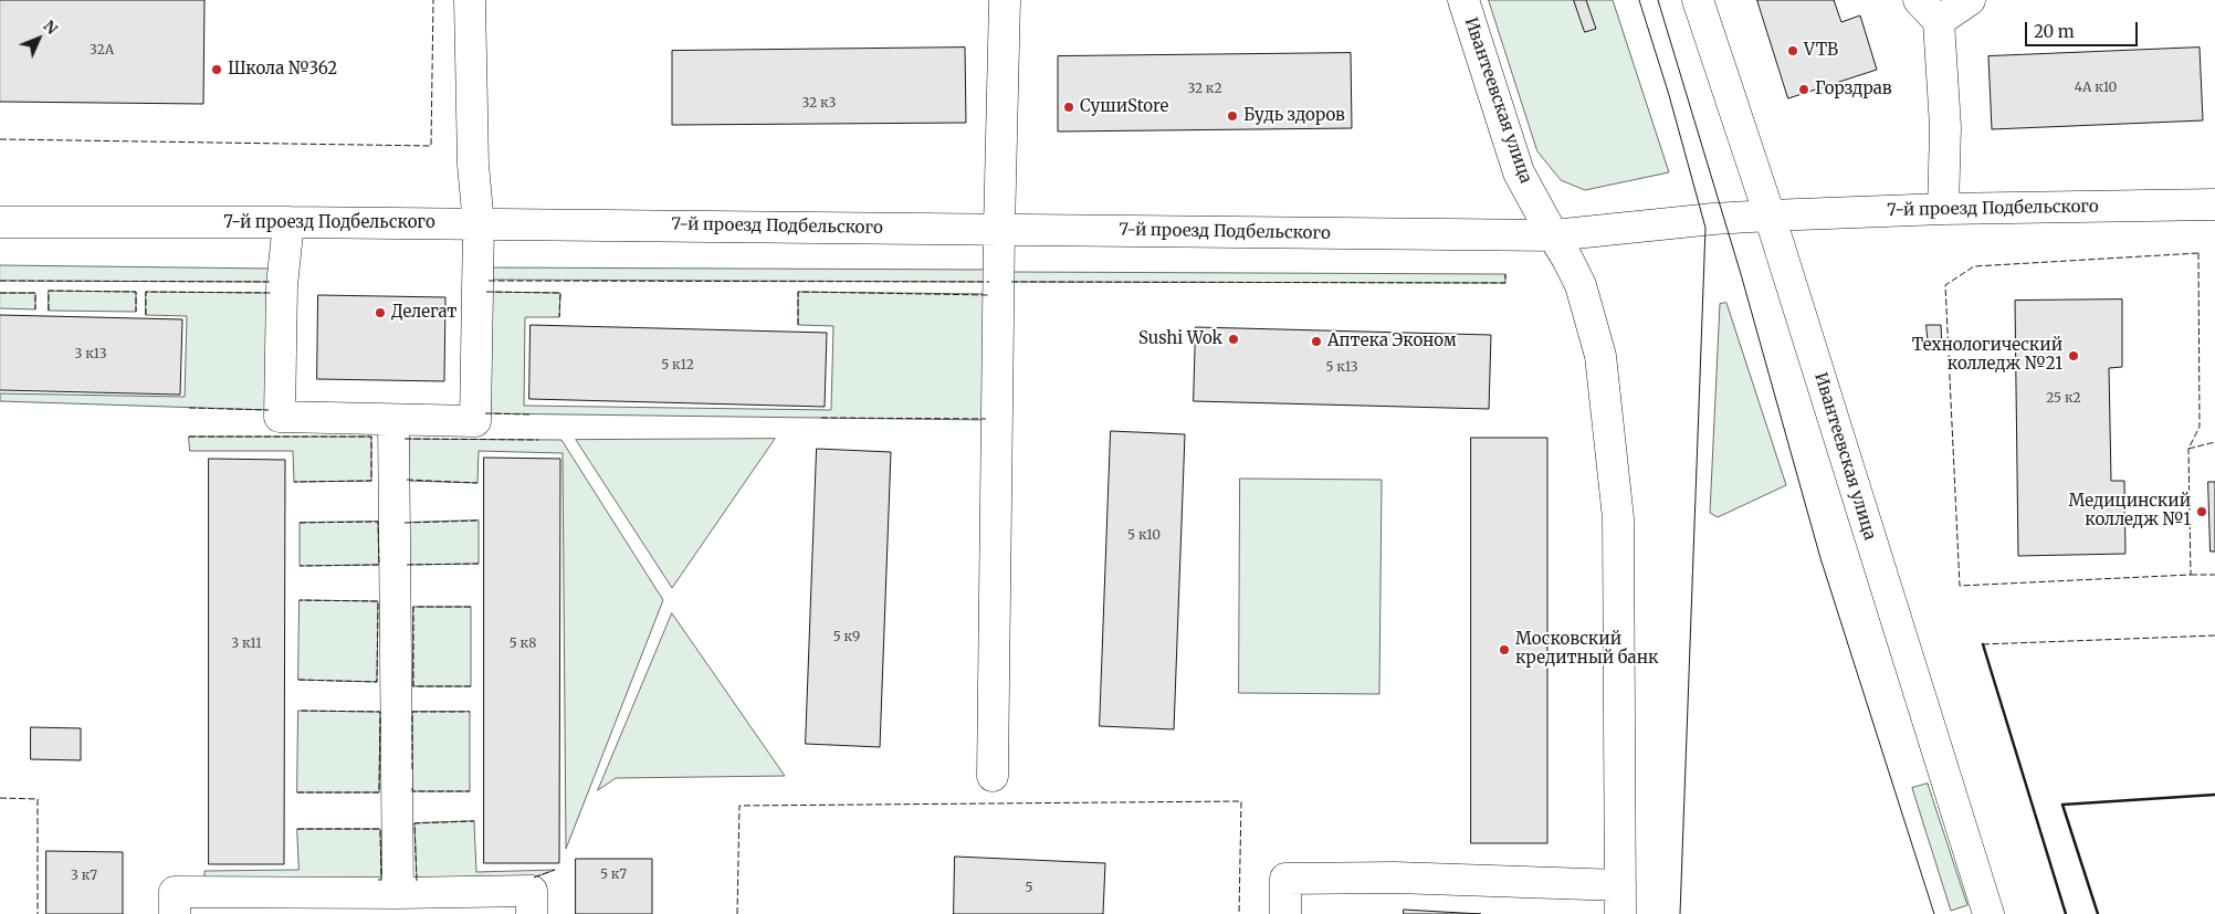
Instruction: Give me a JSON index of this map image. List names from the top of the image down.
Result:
{
  "streets": {
    "street": ["Ивантеевская улица", "7-й проезд Подбельского"]
  },
  "crossings": [
    ["Ивантеевская улица", "7-й проезд Подбельского"]
  ],
  "places": [
    "VTB",
    "Школа №362",
    "Горздрав",
    "СушиStore",
    "Будь здоров",
    "Делегат",
    "Sushi Wok",
    "Аптека Эконом",
    "Технологический колледж №21",
    "Медицинский колледж №1",
    "Московский кредитный банк"
  ],
  "house_numbers": [
    "32А",
    "4А к10",
    "32 к2",
    "32 к3",
    "3 к13",
    "5 к12",
    "5 к13",
    "25 к2",
    "5 к10",
    "5 к9",
    "3 к11",
    "5 к8",
    "5 к7",
    "3 к7",
    "5"
  ],
  "scale_bar": "20 m",
  "north": "top right"
}
